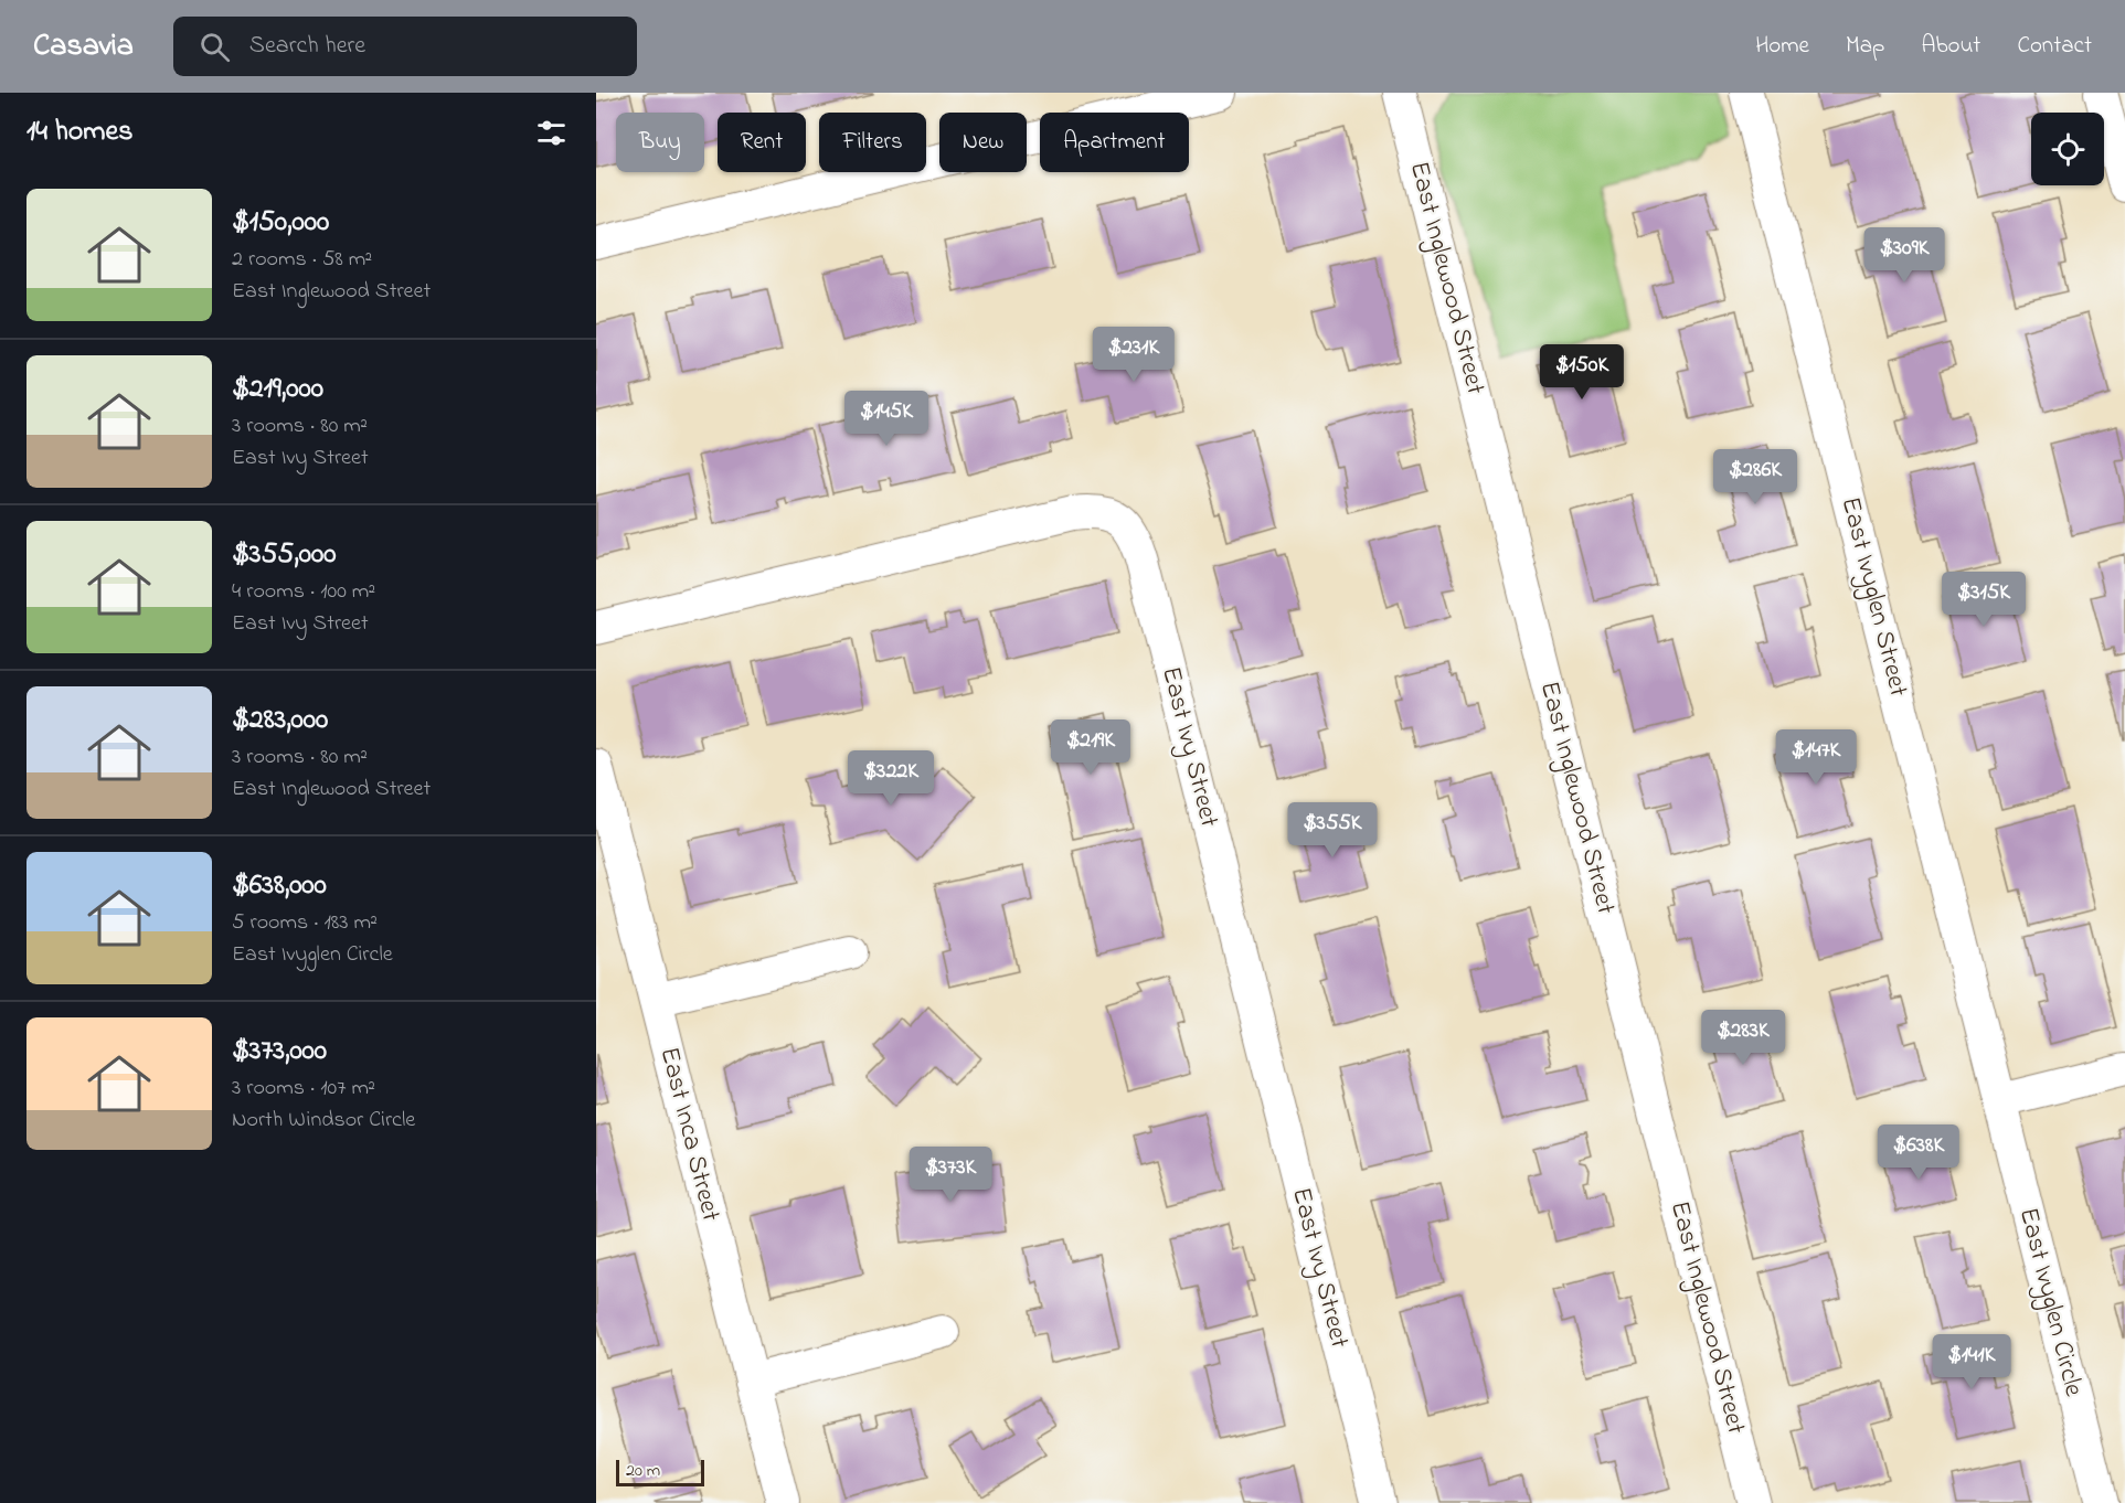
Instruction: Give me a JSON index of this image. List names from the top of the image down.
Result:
{
  "streets": {
    "street": [
      "East Inglewood Street",
      "East Ivyglen Street",
      "East Ivy Street",
      "East Inca Street",
      "East Ivyglen Circle"
    ]
  },
  "crossings": [
    ["East Ivyglen Street", "East Ivyglen Circle"]
  ],
  "scale_bar": "20 m",
  "page": {
    "header": "Casavia",
    "search": "Search here",
    "nav": [
      "Home",
      "Map",
      "About",
      "Contact"
    ],
    "heading": "14 homes",
    "chip": [
      "Buy",
      "Rent",
      "Filters",
      "New",
      "Apartment"
    ],
    "list": [
      {
        "name": "$150,000",
        "note": "2 rooms · 58 m² · East Inglewood Street"
      },
      {
        "name": "$219,000",
        "note": "3 rooms · 80 m² · East Ivy Street"
      },
      {
        "name": "$355,000",
        "note": "4 rooms · 100 m² · East Ivy Street"
      },
      {
        "name": "$283,000",
        "note": "3 rooms · 80 m² · East Inglewood Street"
      },
      {
        "name": "$638,000",
        "note": "5 rooms · 183 m² · East Ivyglen Circle"
      },
      {
        "name": "$373,000",
        "note": "3 rooms · 107 m² · North Windsor Circle"
      }
    ],
    "price": [
      "$309K",
      "$231K",
      "$150K",
      "$145K",
      "$286K",
      "$315K",
      "$219K",
      "$147K",
      "$322K",
      "$355K",
      "$283K",
      "$638K",
      "$373K",
      "$141K"
    ],
    "scale": "20 m"
  }
}
